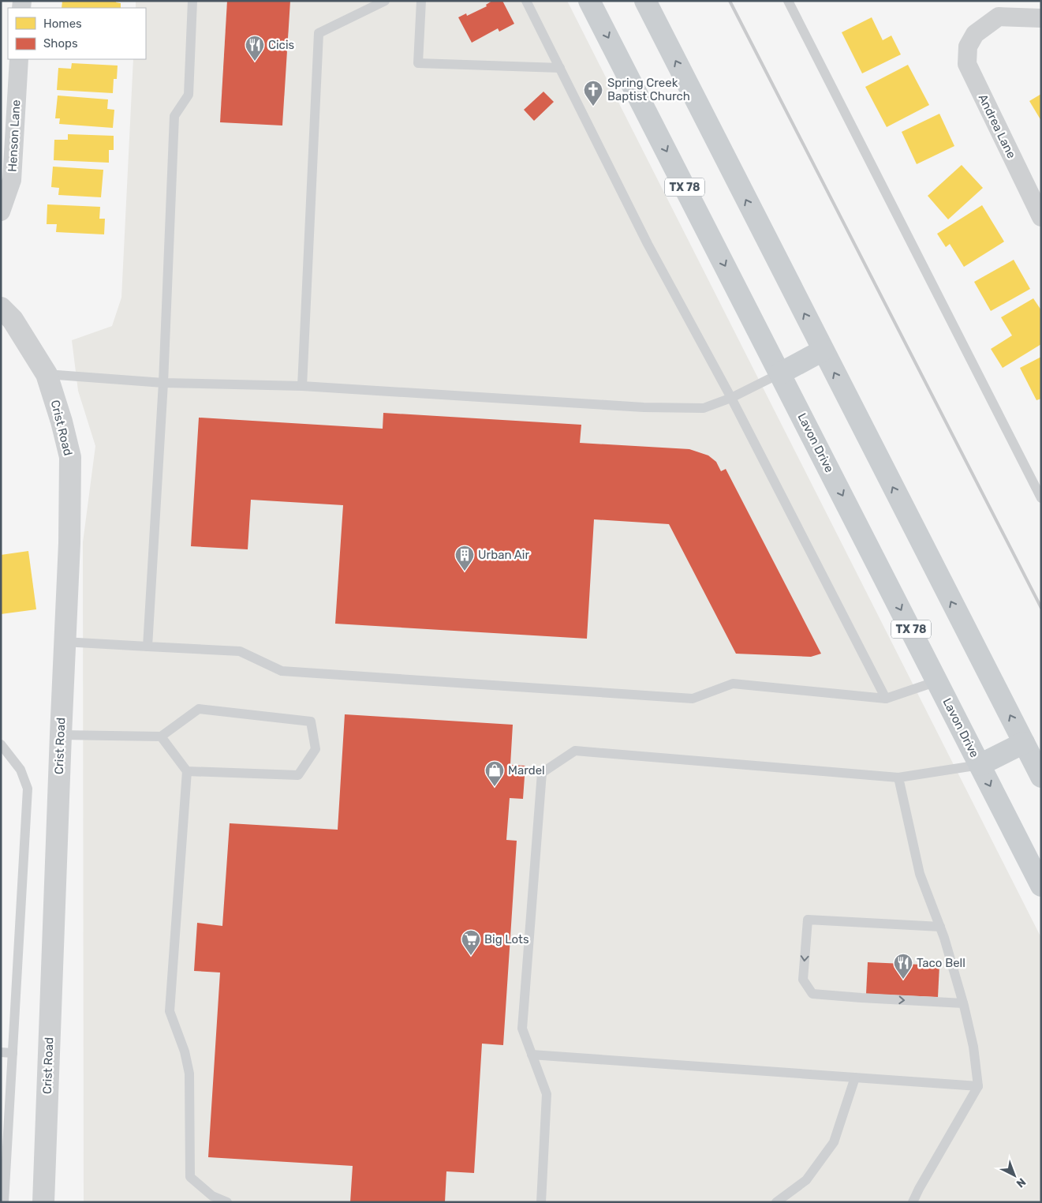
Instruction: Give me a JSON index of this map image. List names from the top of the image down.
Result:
{
  "streets": {
    "main road": ["TX 78", "Lavon Drive"],
    "street": ["Andrea Lane", "Henson Lane", "Crist Road"]
  },
  "places": {
    "restaurant": ["Cicis", "Taco Bell"],
    "church": ["Spring Creek Baptist Church"],
    "building": ["Urban Air"],
    "shop": ["Mardel"],
    "supermarket": ["Big Lots"]
  },
  "legend": ["Homes", "Shops"],
  "north": "bottom right"
}
